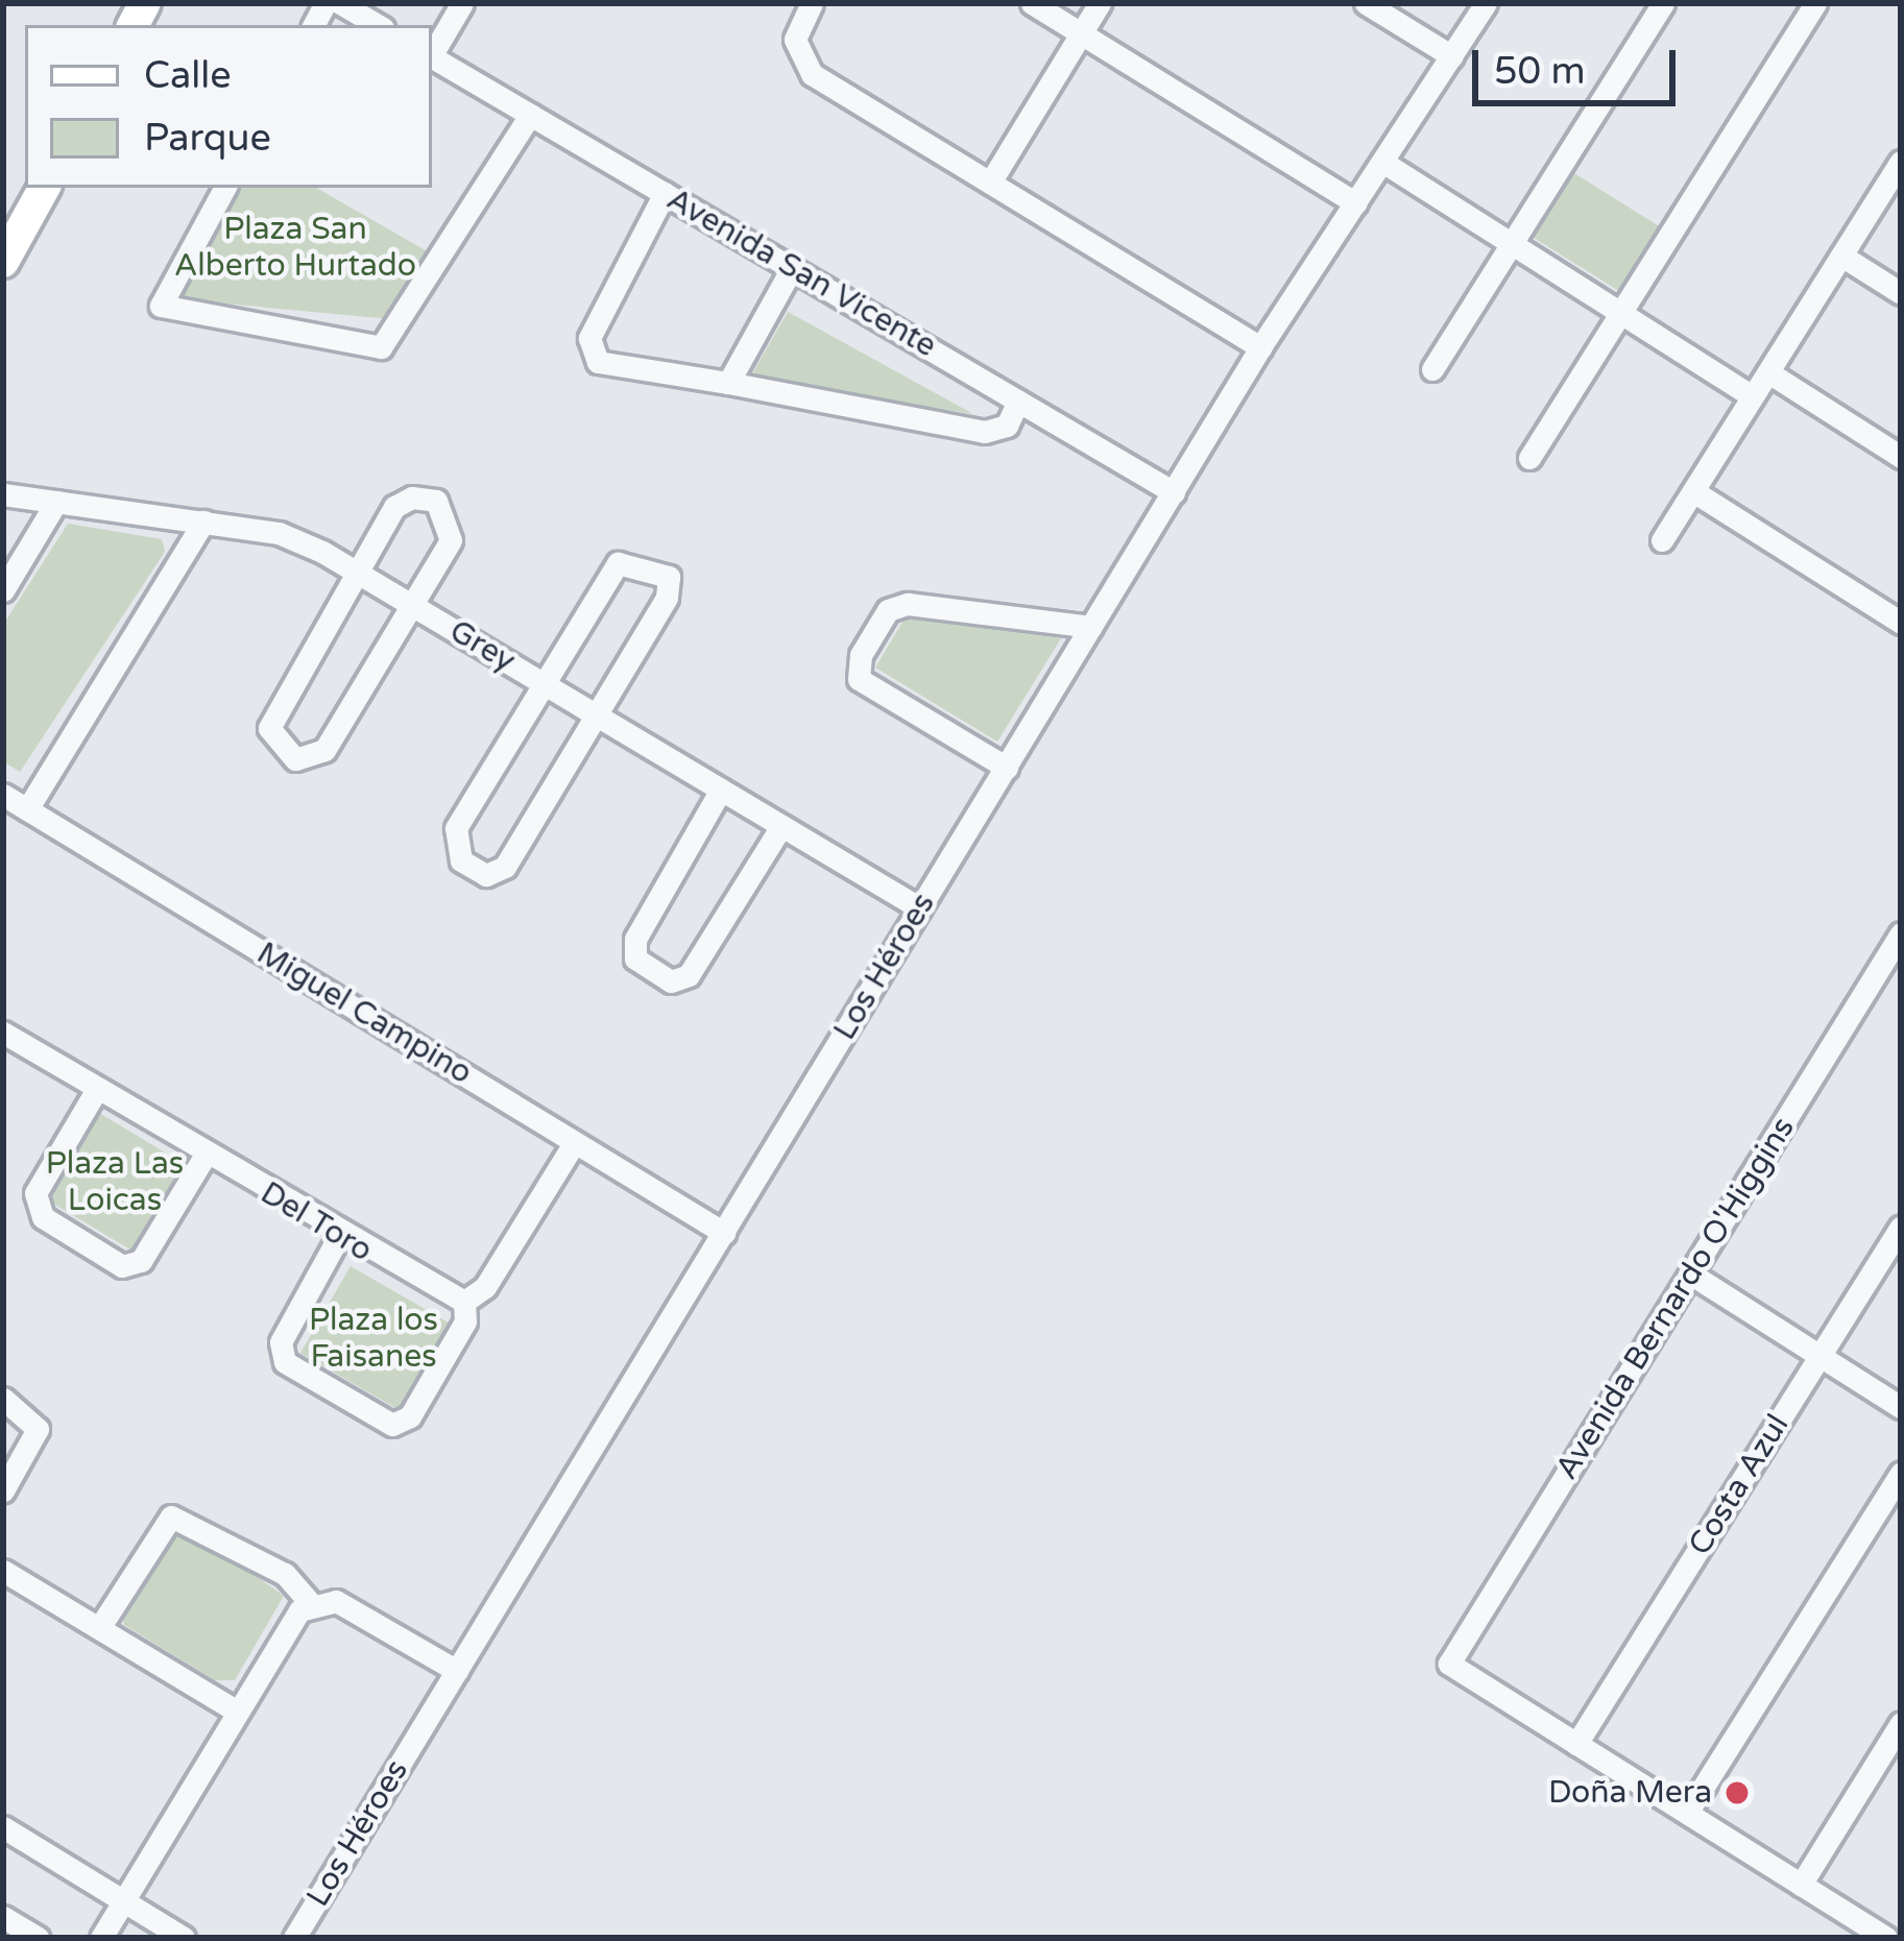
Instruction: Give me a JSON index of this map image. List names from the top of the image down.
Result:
{
  "streets": {
    "street": [
      "Avenida San Vicente",
      "Grey",
      "Los Héroes",
      "Miguel Campino",
      "Del Toro",
      "Avenida Bernardo O'Higgins",
      "Costa Azul"
    ]
  },
  "crossings": [
    ["Avenida San Vicente", "Los Héroes"],
    ["Grey", "Los Héroes"],
    ["Los Héroes", "Miguel Campino"],
    ["Avenida Bernardo O'Higgins", "Costa Azul"]
  ],
  "parks": ["Plaza San Alberto Hurtado", "Plaza Las Loicas", "Plaza los Faisanes"],
  "places": ["Doña Mera"],
  "legend": ["Calle", "Parque"],
  "scale_bar": "50 m"
}
